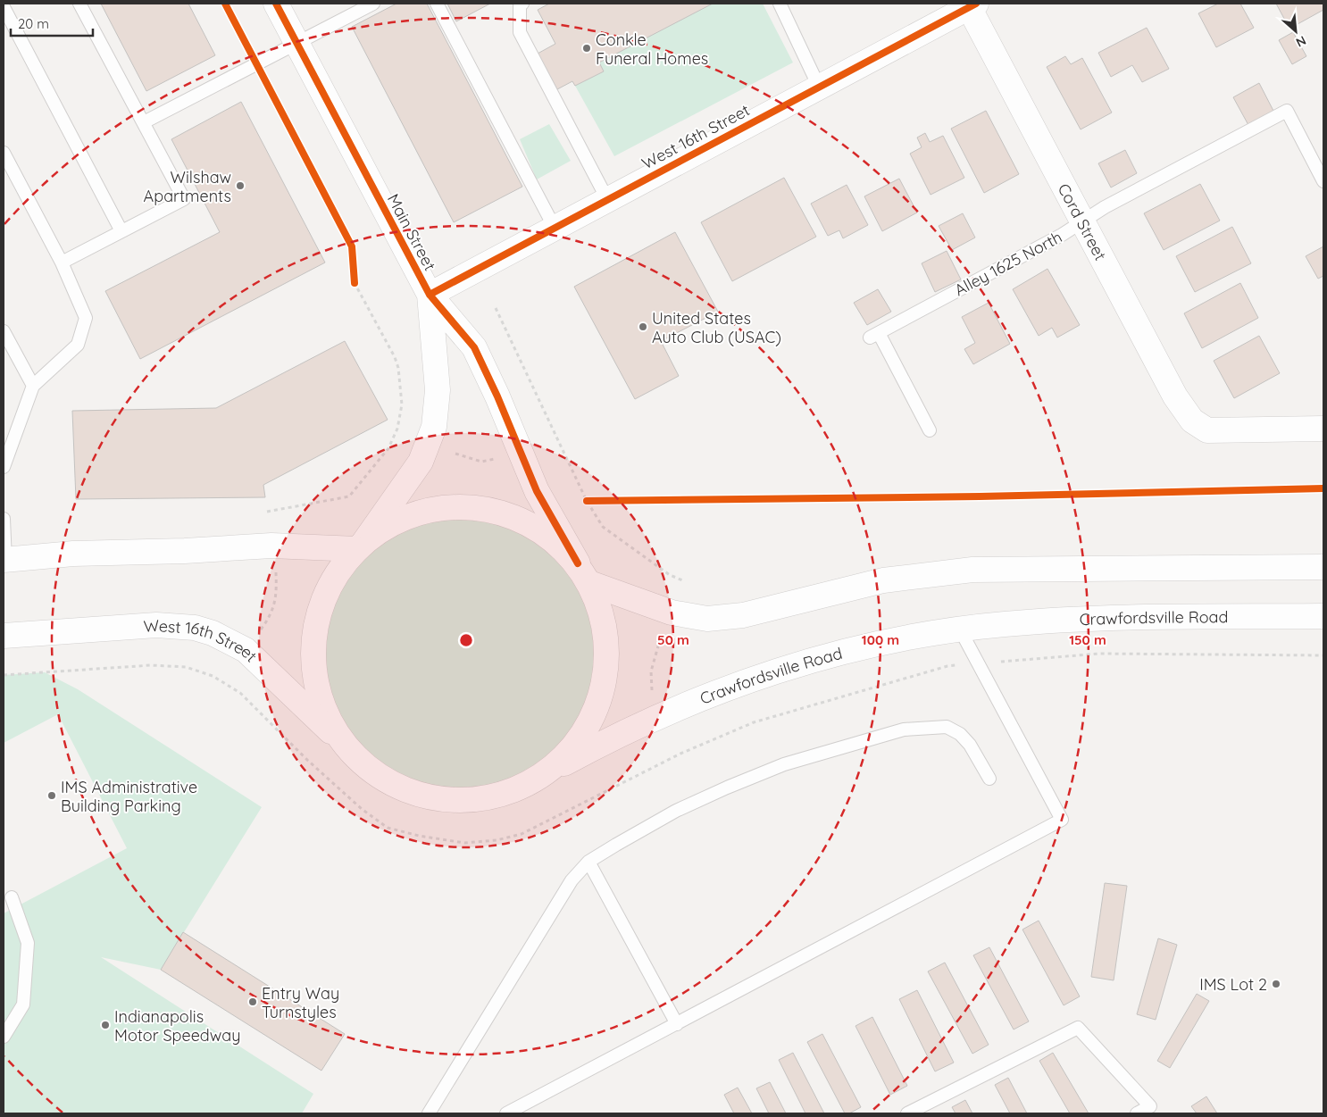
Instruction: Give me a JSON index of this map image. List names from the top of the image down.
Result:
{
  "streets": {
    "main road": [
      "West 16th Street",
      "Cord Street",
      "Main Street",
      "Crawfordsville Road"
    ],
    "lane": ["Alley 1625 North"]
  },
  "crossings": [
    ["West 16th Street", "Cord Street"],
    ["West 16th Street", "Main Street"],
    ["Cord Street", "Alley 1625 North"],
    ["Main Street", "Crawfordsville Road"]
  ],
  "places": [
    "Conkle Funeral Homes",
    "Wilshaw Apartments",
    "United States Auto Club (USAC)",
    "IMS Administrative Building Parking",
    "IMS Lot 2",
    "Entry Way Turnstyles",
    "Indianapolis Motor Speedway"
  ],
  "scale_bar": "20 m",
  "north": "bottom right",
  "rings": ["50 m", "100 m", "150 m"]
}
